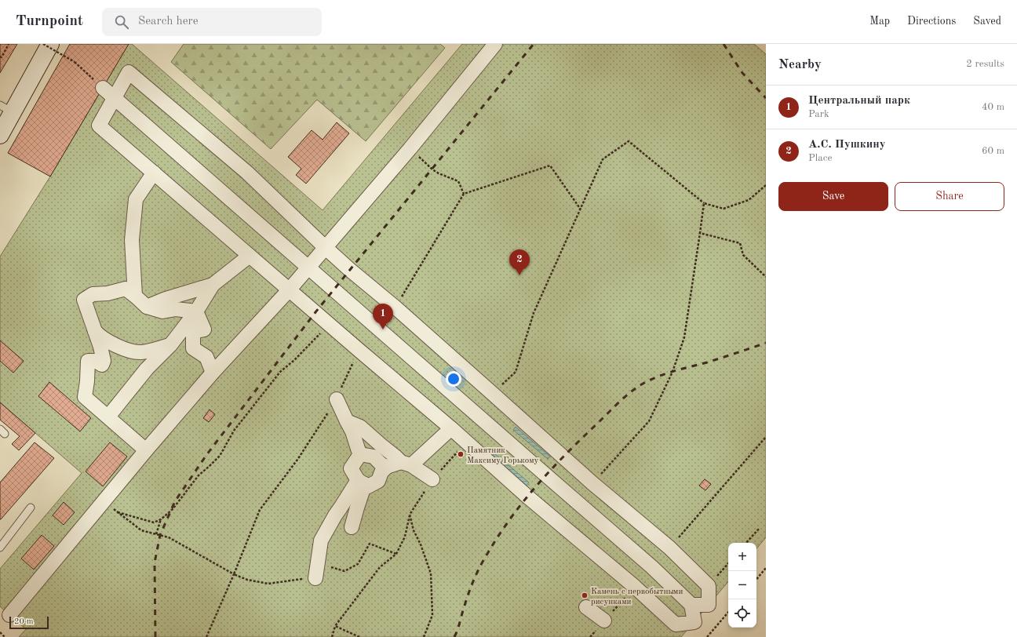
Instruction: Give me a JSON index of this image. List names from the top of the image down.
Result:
{
  "places": ["Памятник Максиму Горькому", "Камень с первобытными рисунками"],
  "scale_bar": "20 m",
  "page": {
    "header": "Turnpoint",
    "search": "Search here",
    "nav": ["Map", "Directions", "Saved"],
    "heading": ["Nearby", "2 results"],
    "list": [
      {
        "mark": "1",
        "name": "Центральный парк",
        "note": "Park",
        "value": "40 m"
      },
      {
        "mark": "2",
        "name": "А.С. Пушкину",
        "note": "Place",
        "value": "60 m"
      }
    ],
    "buttons": ["Save", "Share"],
    "pins": ["2", "1"],
    "map_buttons": ["+", "−"],
    "scale": "20 m"
  }
}
